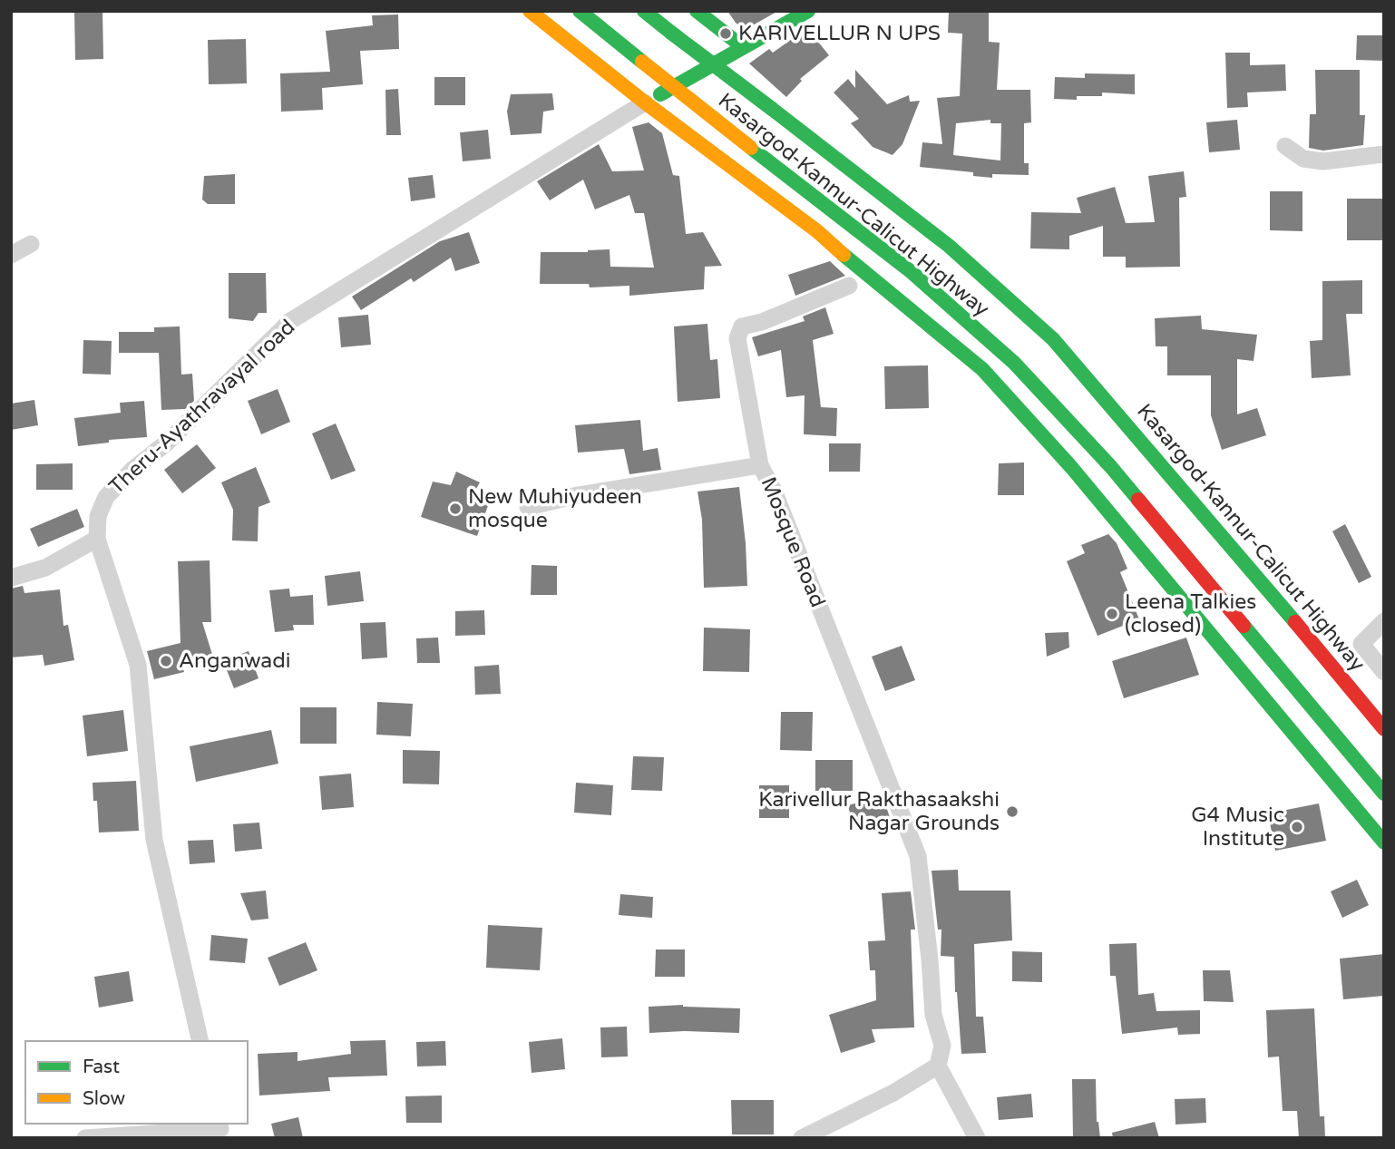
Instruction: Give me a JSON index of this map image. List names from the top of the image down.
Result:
{
  "streets": {
    "main road": ["Kasargod-Kannur-Calicut Highway"],
    "street": ["Theru-Ayathravayal road", "Mosque Road"]
  },
  "places": [
    "KARIVELLUR N UPS",
    "New Muhiyudeen mosque",
    "Leena Talkies (closed)",
    "Anganwadi",
    "Karivellur Rakthasaakshi Nagar Grounds",
    "G4 Music Institute"
  ],
  "legend": ["Fast", "Slow"]
}
